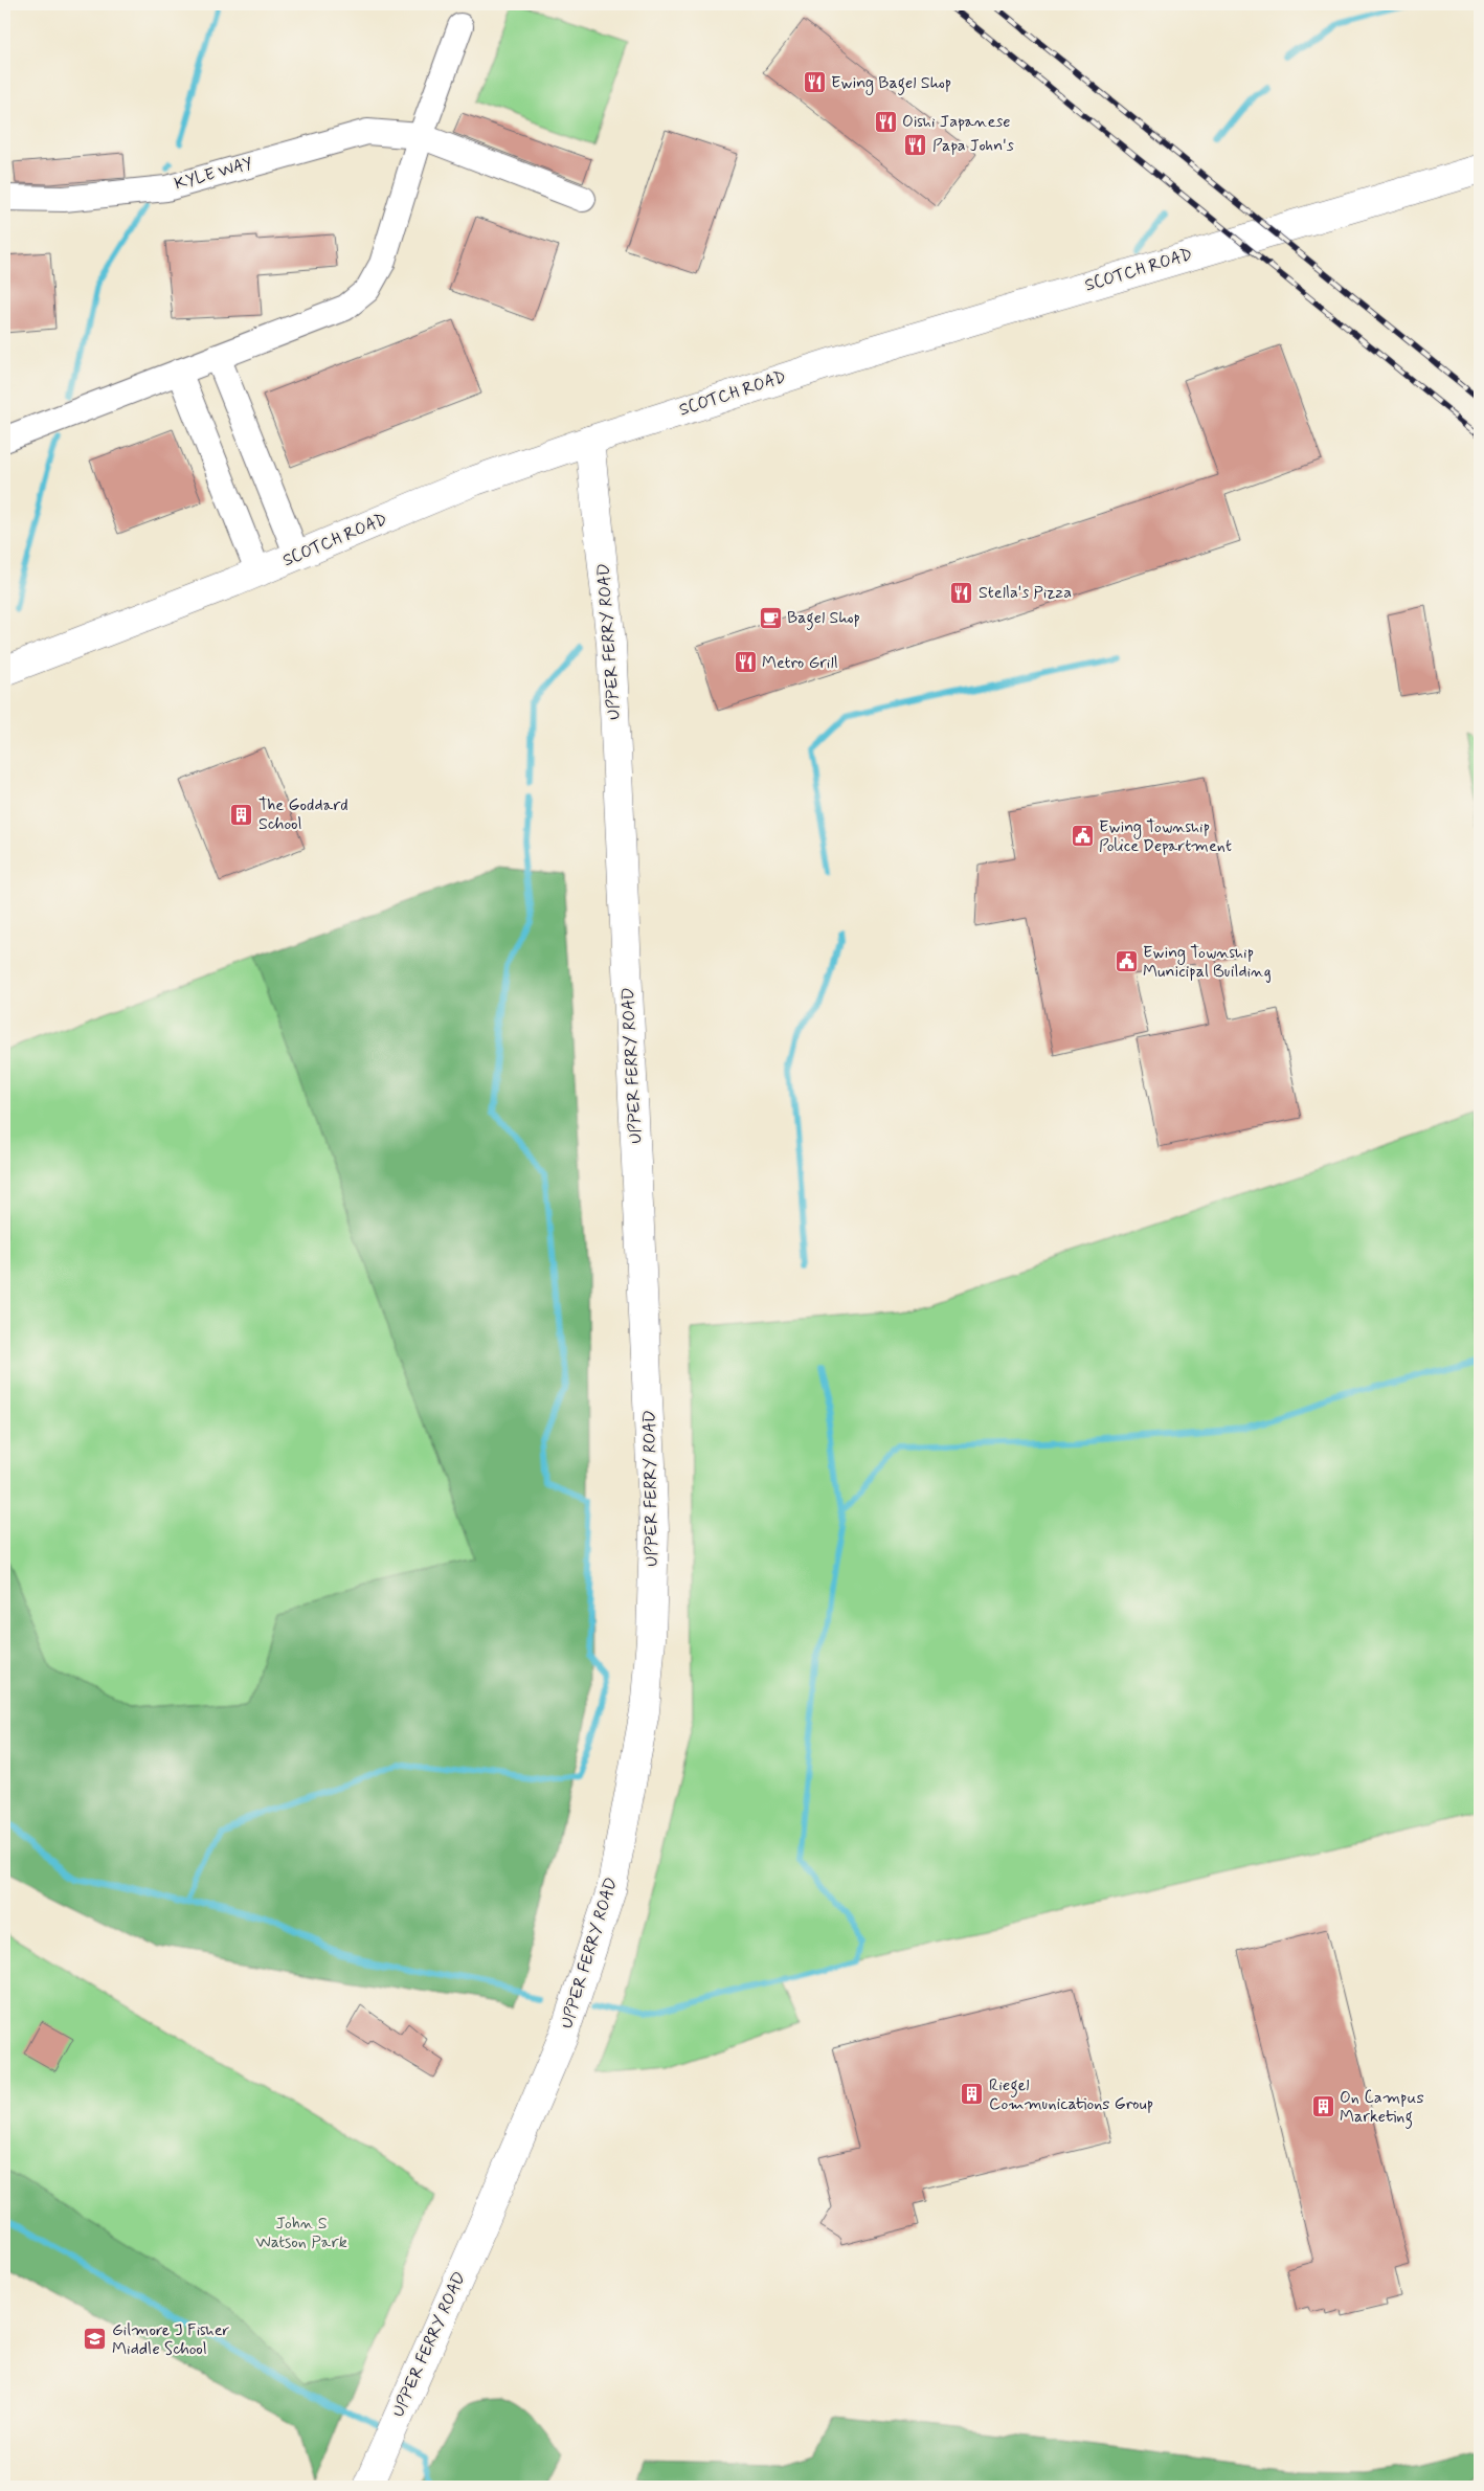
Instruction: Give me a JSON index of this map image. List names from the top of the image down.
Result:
{
  "streets": {
    "main road": ["SCOTCH ROAD", "UPPER FERRY ROAD"],
    "street": ["KYLE WAY"]
  },
  "crossings": [
    ["SCOTCH ROAD", "UPPER FERRY ROAD"]
  ],
  "parks": ["John S Watson Park"],
  "places": {
    "restaurant": [
      "Ewing Bagel Shop",
      "Oishi Japanese",
      "Papa John's",
      "Stella's Pizza",
      "Metro Grill"
    ],
    "cafe": ["Bagel Shop"],
    "building": ["The Goddard School", "Riegel Communications Group", "On Campus Marketing"],
    "public building": ["Ewing Township Police Department", "Ewing Township Municipal Building"],
    "school or university": ["Gilmore J Fisher Middle School"]
  }
}
